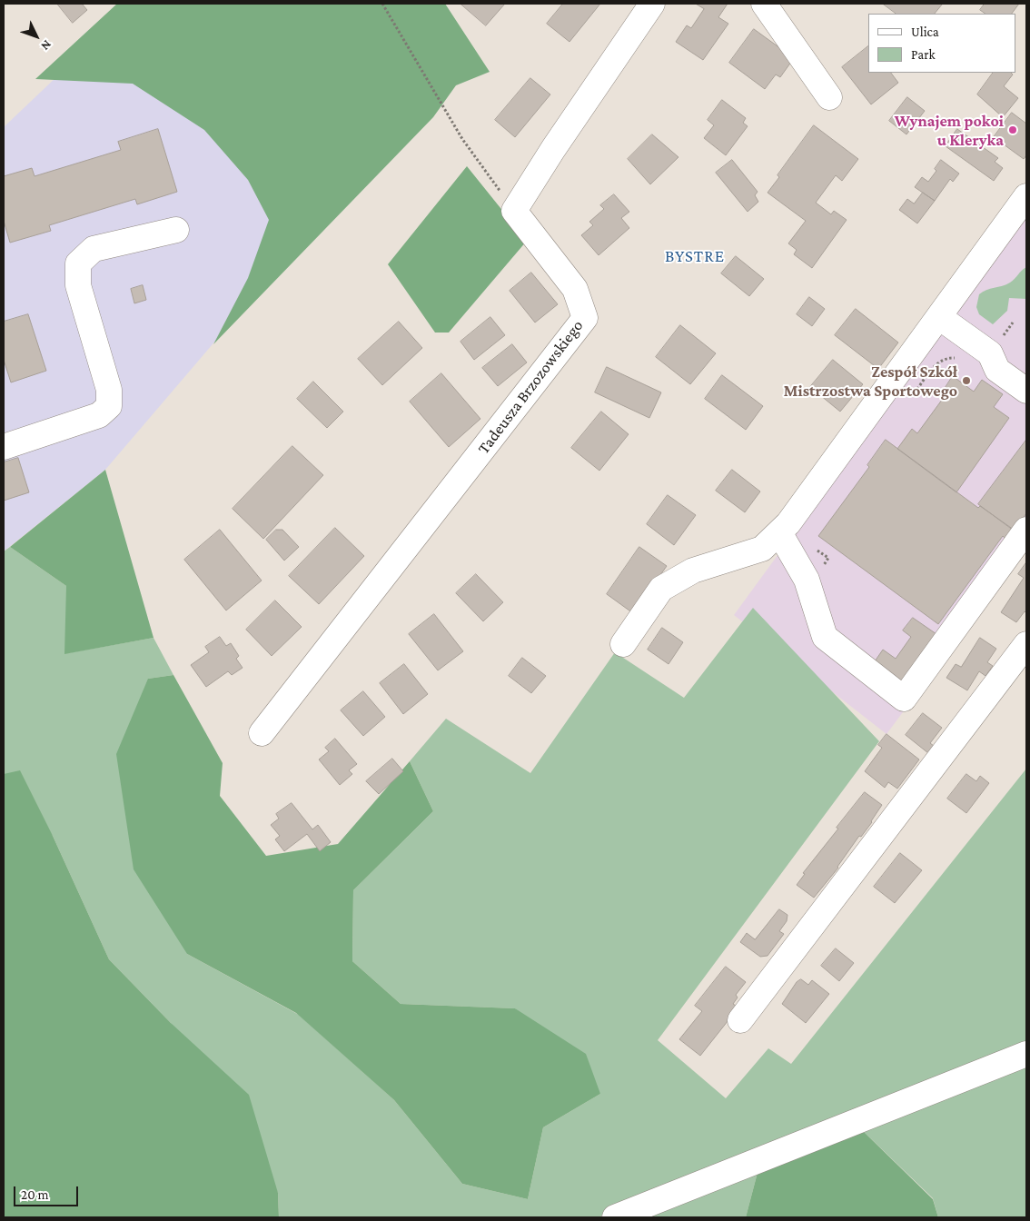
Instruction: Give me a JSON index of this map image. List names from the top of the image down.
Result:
{
  "streets": {
    "street": ["Tadeusza Brzozowskiego"]
  },
  "districts": ["BYSTRE"],
  "places": ["Wynajem pokoi u Kleryka", "Zespół Szkół Mistrzostwa Sportowego"],
  "legend": ["Ulica", "Park"],
  "scale_bar": "20 m",
  "north": "bottom right"
}
